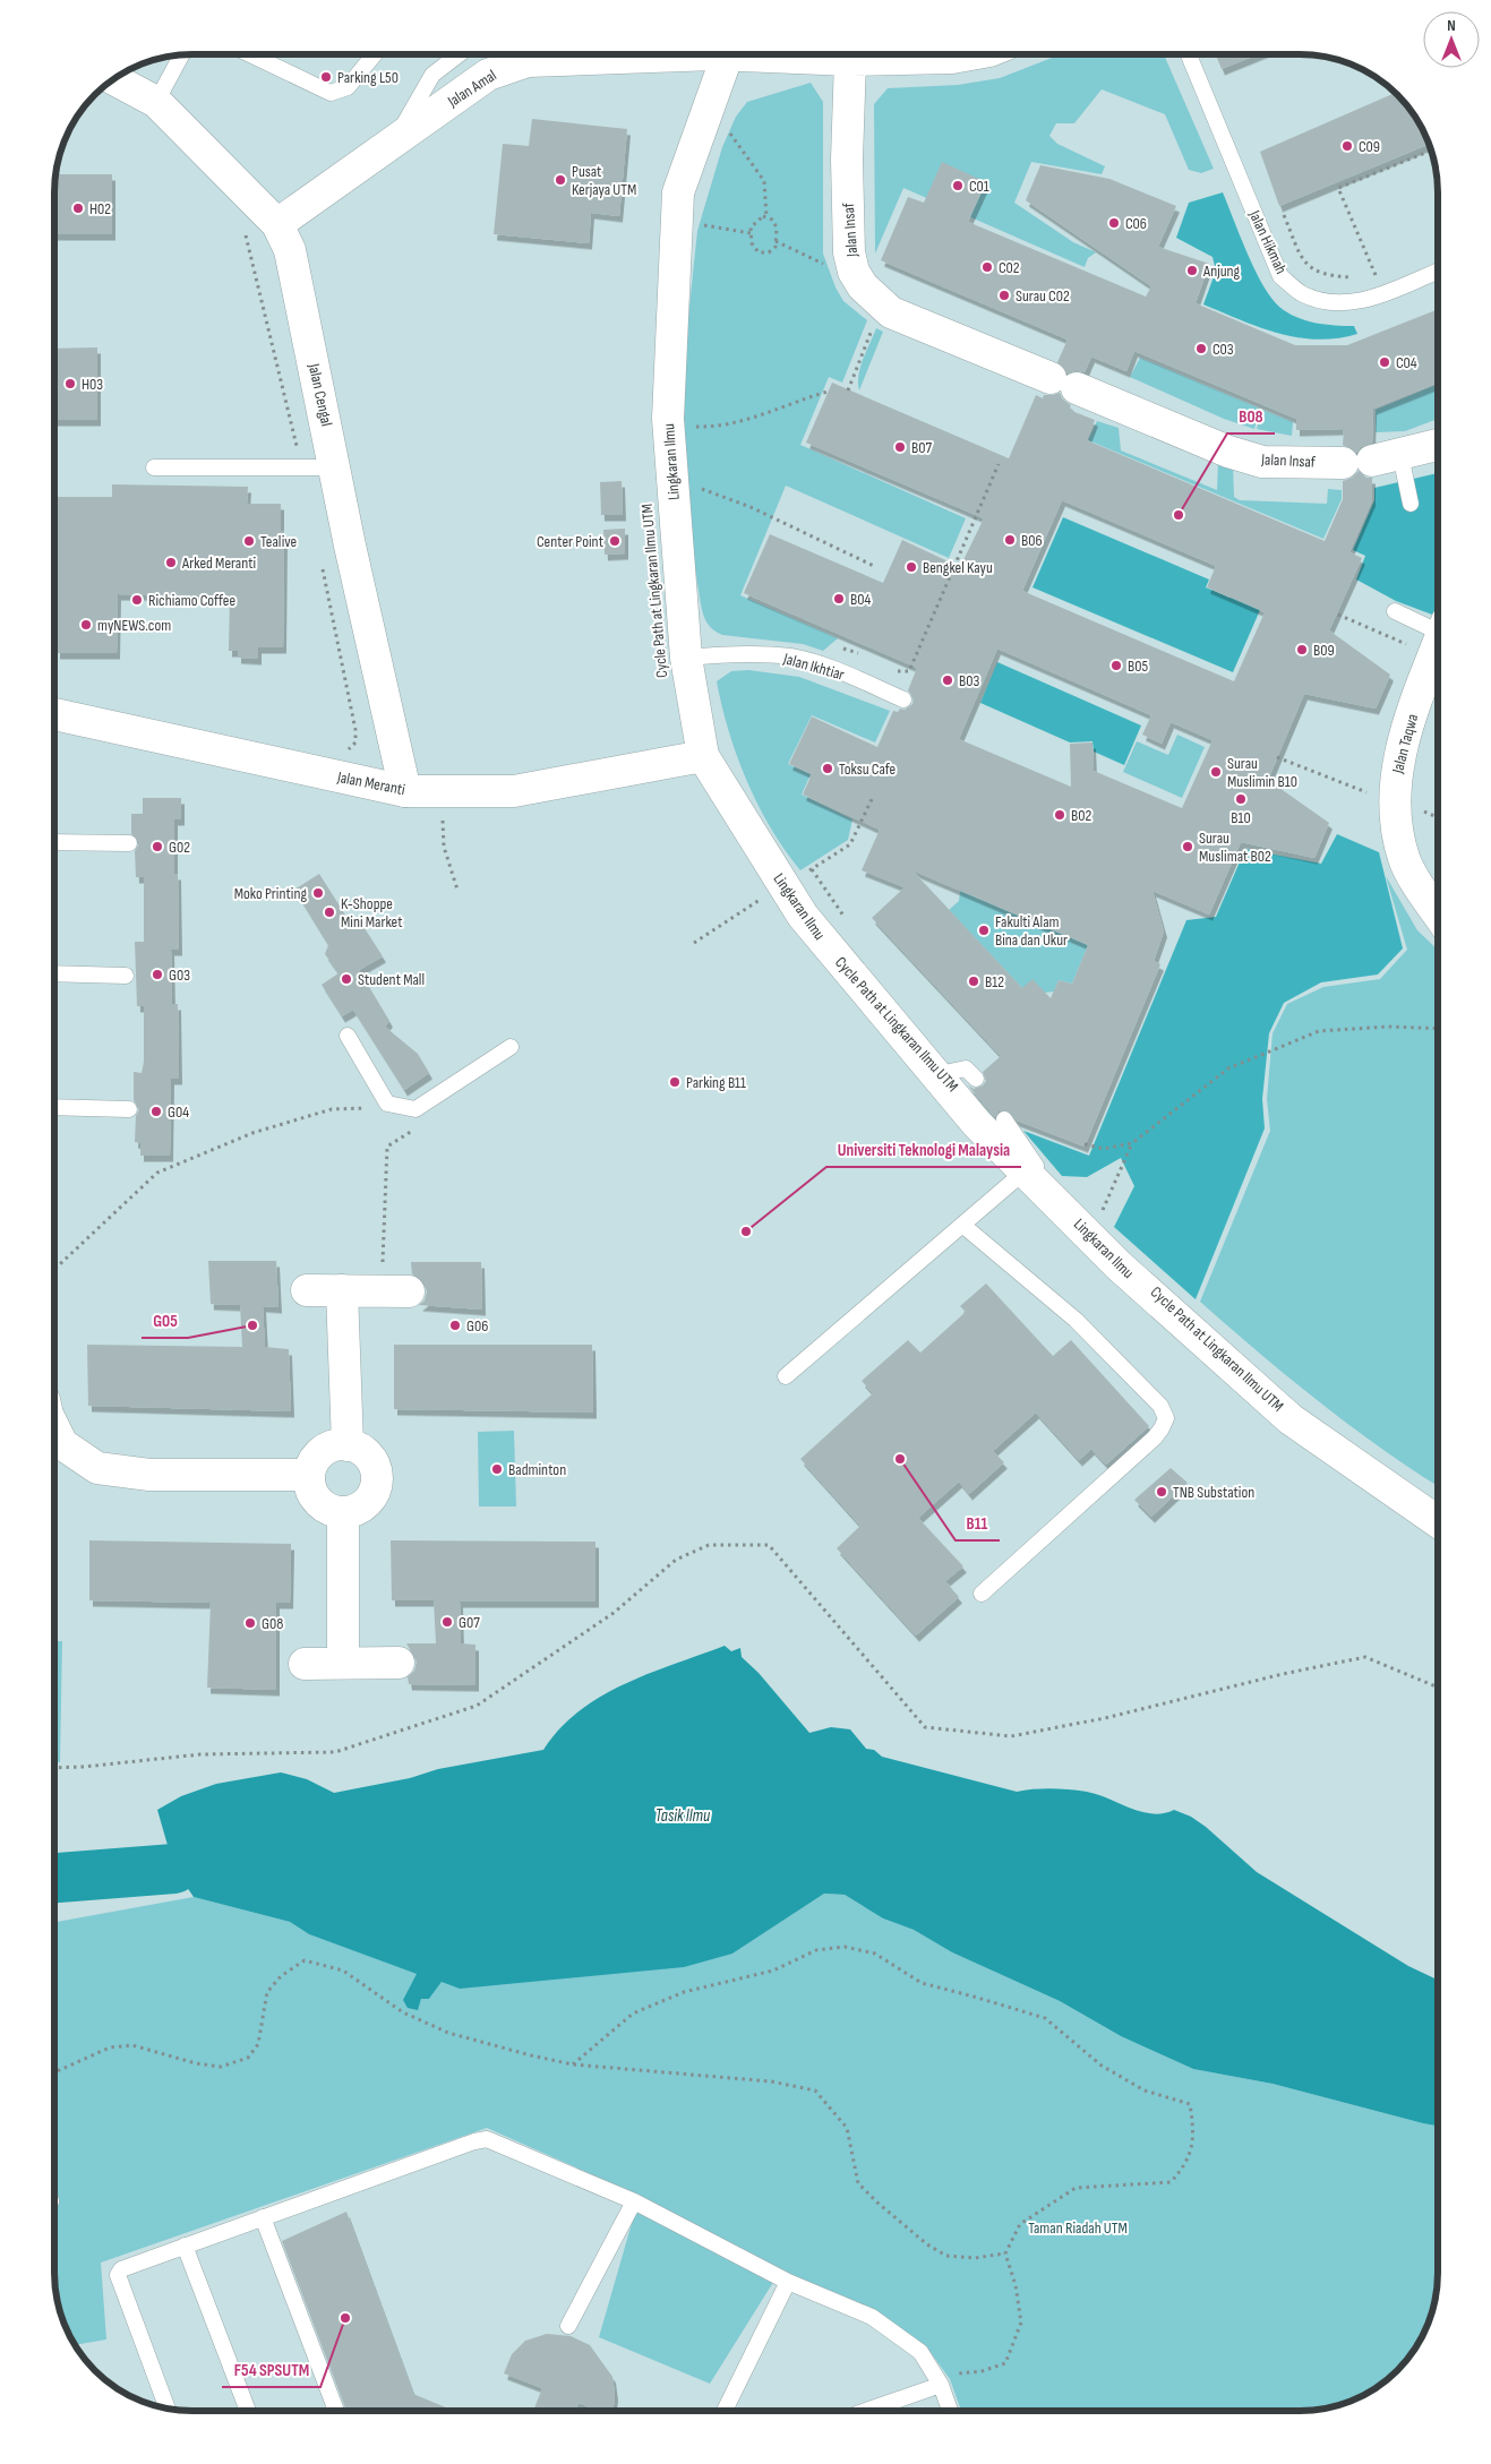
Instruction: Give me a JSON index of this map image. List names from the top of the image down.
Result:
{
  "streets": {
    "street": [
      "Jalan Amal",
      "Jalan Insaf",
      "Jalan Cengal",
      "Lingkaran Ilmu",
      "Jalan Taqwa",
      "Jalan Meranti"
    ],
    "lane": ["Jalan Hikmah", "Jalan Ikhtiar"]
  },
  "crossings": [
    ["Jalan Amal", "Jalan Cengal"],
    ["Jalan Cengal", "Jalan Meranti"],
    ["Lingkaran Ilmu", "Jalan Ikhtiar"],
    ["Lingkaran Ilmu", "Jalan Meranti"]
  ],
  "water": ["Tasik Ilmu"],
  "parks": ["Taman Riadah UTM"],
  "places": [
    "Parking L50",
    "C09",
    "Pusat Kerjaya UTM",
    "C01",
    "H02",
    "C06",
    "C02",
    "Anjung",
    "Surau C02",
    "C03",
    "C04",
    "H03",
    "B07",
    "B08",
    "B06",
    "Tealive",
    "Center Point",
    "Arked Meranti",
    "Bengkel Kayu",
    "B04",
    "Richiamo Coffee",
    "myNEWS.com",
    "B09",
    "B05",
    "B03",
    "Toksu Cafe",
    "Surau Muslimin B10",
    "B10",
    "B02",
    "G02",
    "Surau Muslimat B02",
    "Moko Printing",
    "K-Shoppe Mini Market",
    "Fakulti Alam Bina dan Ukur",
    "G03",
    "Student Mall",
    "B12",
    "Parking B11",
    "G04",
    "Universiti Teknologi Malaysia",
    "G05",
    "G06",
    "B11",
    "Badminton",
    "TNB Substation",
    "G07",
    "G08",
    "F54 SPSUTM"
  ],
  "north": "top"
}
